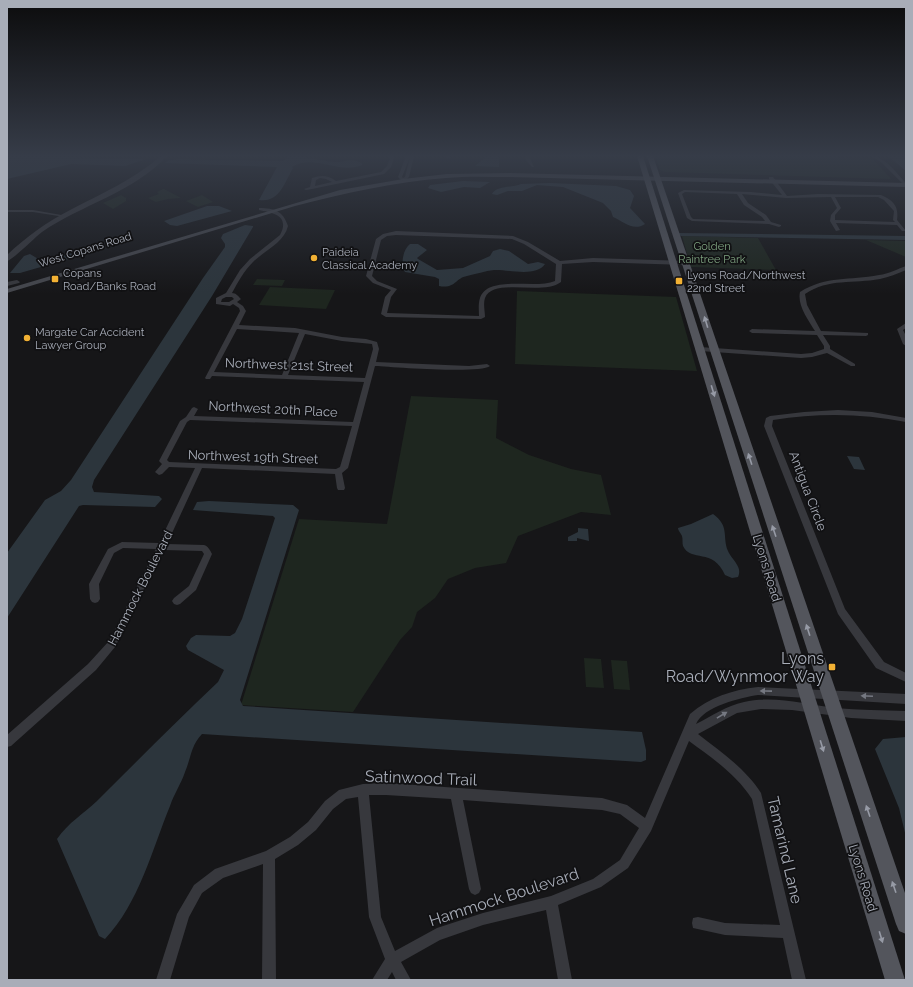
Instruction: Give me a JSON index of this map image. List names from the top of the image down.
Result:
{
  "streets": {
    "main road": ["West Copans Road", "Lyons Road"],
    "street": [
      "Northwest 21st Street",
      "Northwest 20th Place",
      "Northwest 19th Street",
      "Antigua Circle",
      "Hammock Boulevard",
      "Satinwood Trail",
      "Tamarind Lane"
    ]
  },
  "crossings": [
    ["Northwest 19th Street", "Hammock Boulevard"],
    ["Lyons Road", "Hammock Boulevard"],
    ["Hammock Boulevard", "Satinwood Trail"],
    ["Hammock Boulevard", "Tamarind Lane"]
  ],
  "parks": ["Golden Raintree Park"],
  "places": {
    "other": ["Paideia Classical Academy", "Margate Car Accident Lawyer Group"],
    "transit": ["Copans Road/Banks Road", "Lyons Road/Northwest 22nd Street", "Lyons Road/Wynmoor Way"]
  }
}
